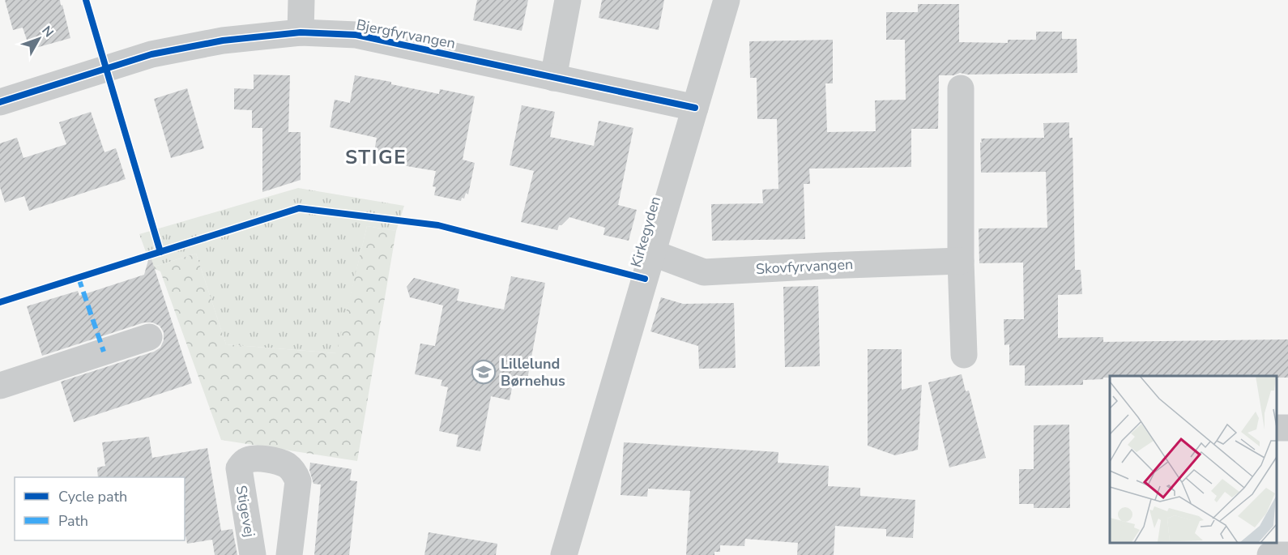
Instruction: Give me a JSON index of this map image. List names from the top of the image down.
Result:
{
  "streets": {
    "street": [
      "Bjergfyrvangen",
      "Kirkegyden",
      "Skovfyrvangen",
      "Stigevej"
    ]
  },
  "crossings": [
    ["Bjergfyrvangen", "Kirkegyden"],
    ["Kirkegyden", "Skovfyrvangen"]
  ],
  "districts": ["STIGE"],
  "places": {
    "school or university": ["Lillelund Børnehus"]
  },
  "legend": ["Cycle path", "Path"],
  "north": "top right"
}
